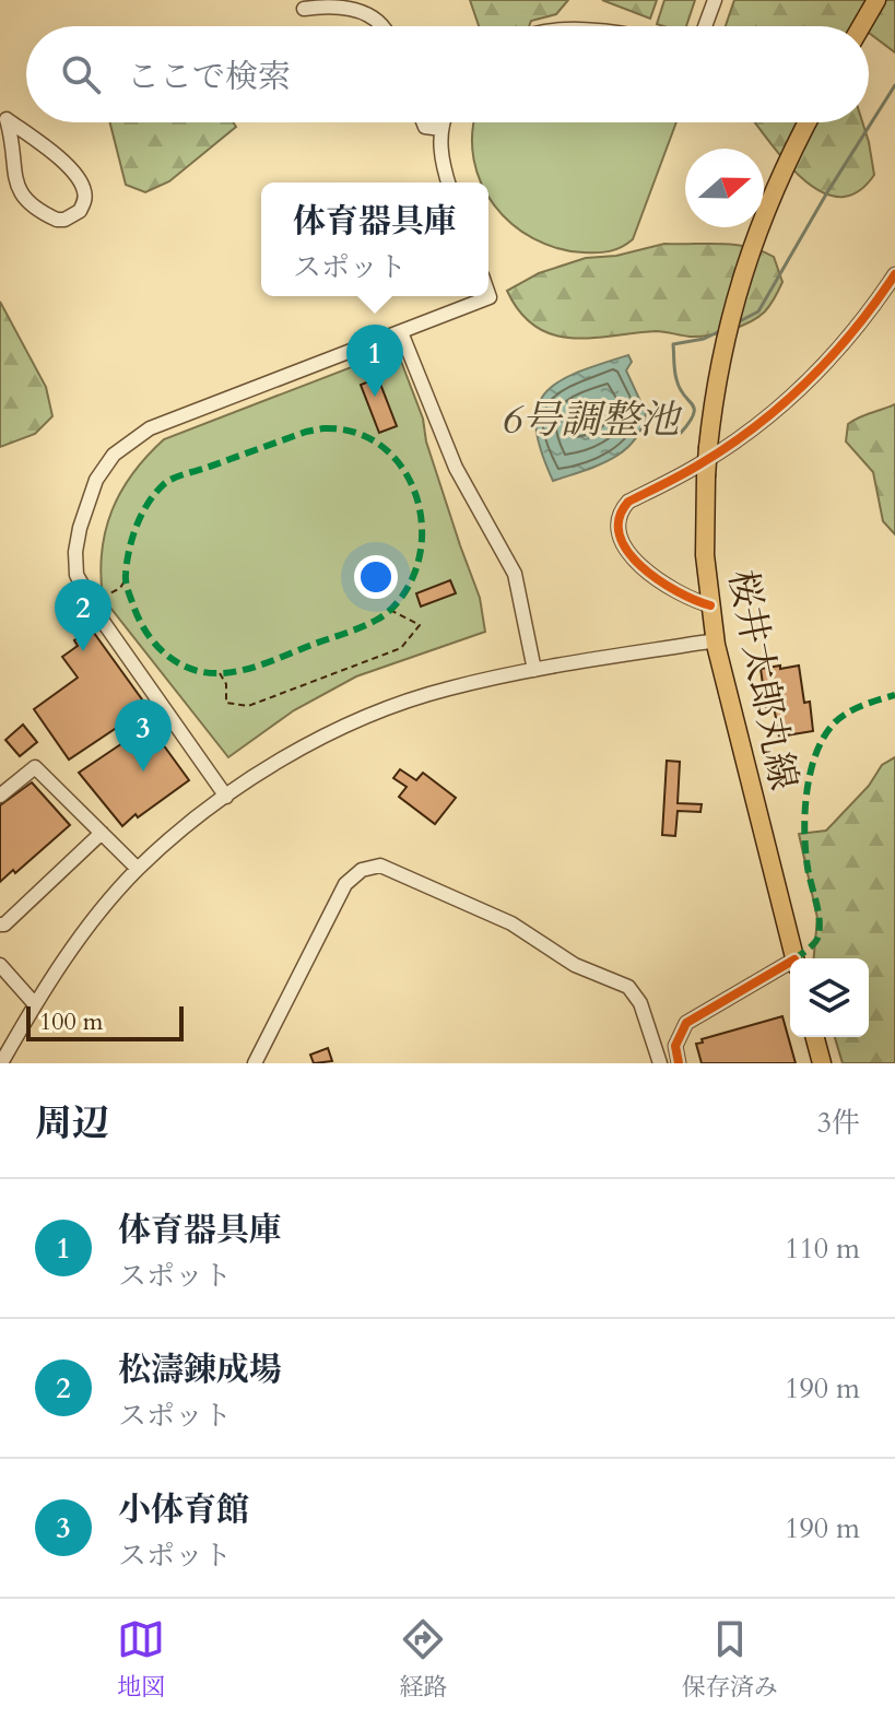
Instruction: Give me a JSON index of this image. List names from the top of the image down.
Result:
{
  "streets": {
    "main road": ["桜井太郎丸線"]
  },
  "water": ["6号調整池"],
  "scale_bar": "100 m",
  "north": "right",
  "page": {
    "search": "ここで検索",
    "popup": ["体育器具庫", "スポット"],
    "pins": ["1", "2", "3"],
    "scale": "100 m",
    "heading": ["周辺", "3件"],
    "list": [
      {
        "mark": "1",
        "name": "体育器具庫",
        "note": "スポット",
        "value": "110 m"
      },
      {
        "mark": "2",
        "name": "松濤錬成場",
        "note": "スポット",
        "value": "190 m"
      },
      {
        "mark": "3",
        "name": "小体育館",
        "note": "スポット",
        "value": "190 m"
      }
    ],
    "nav": ["地図", "経路", "保存済み"]
  }
}
